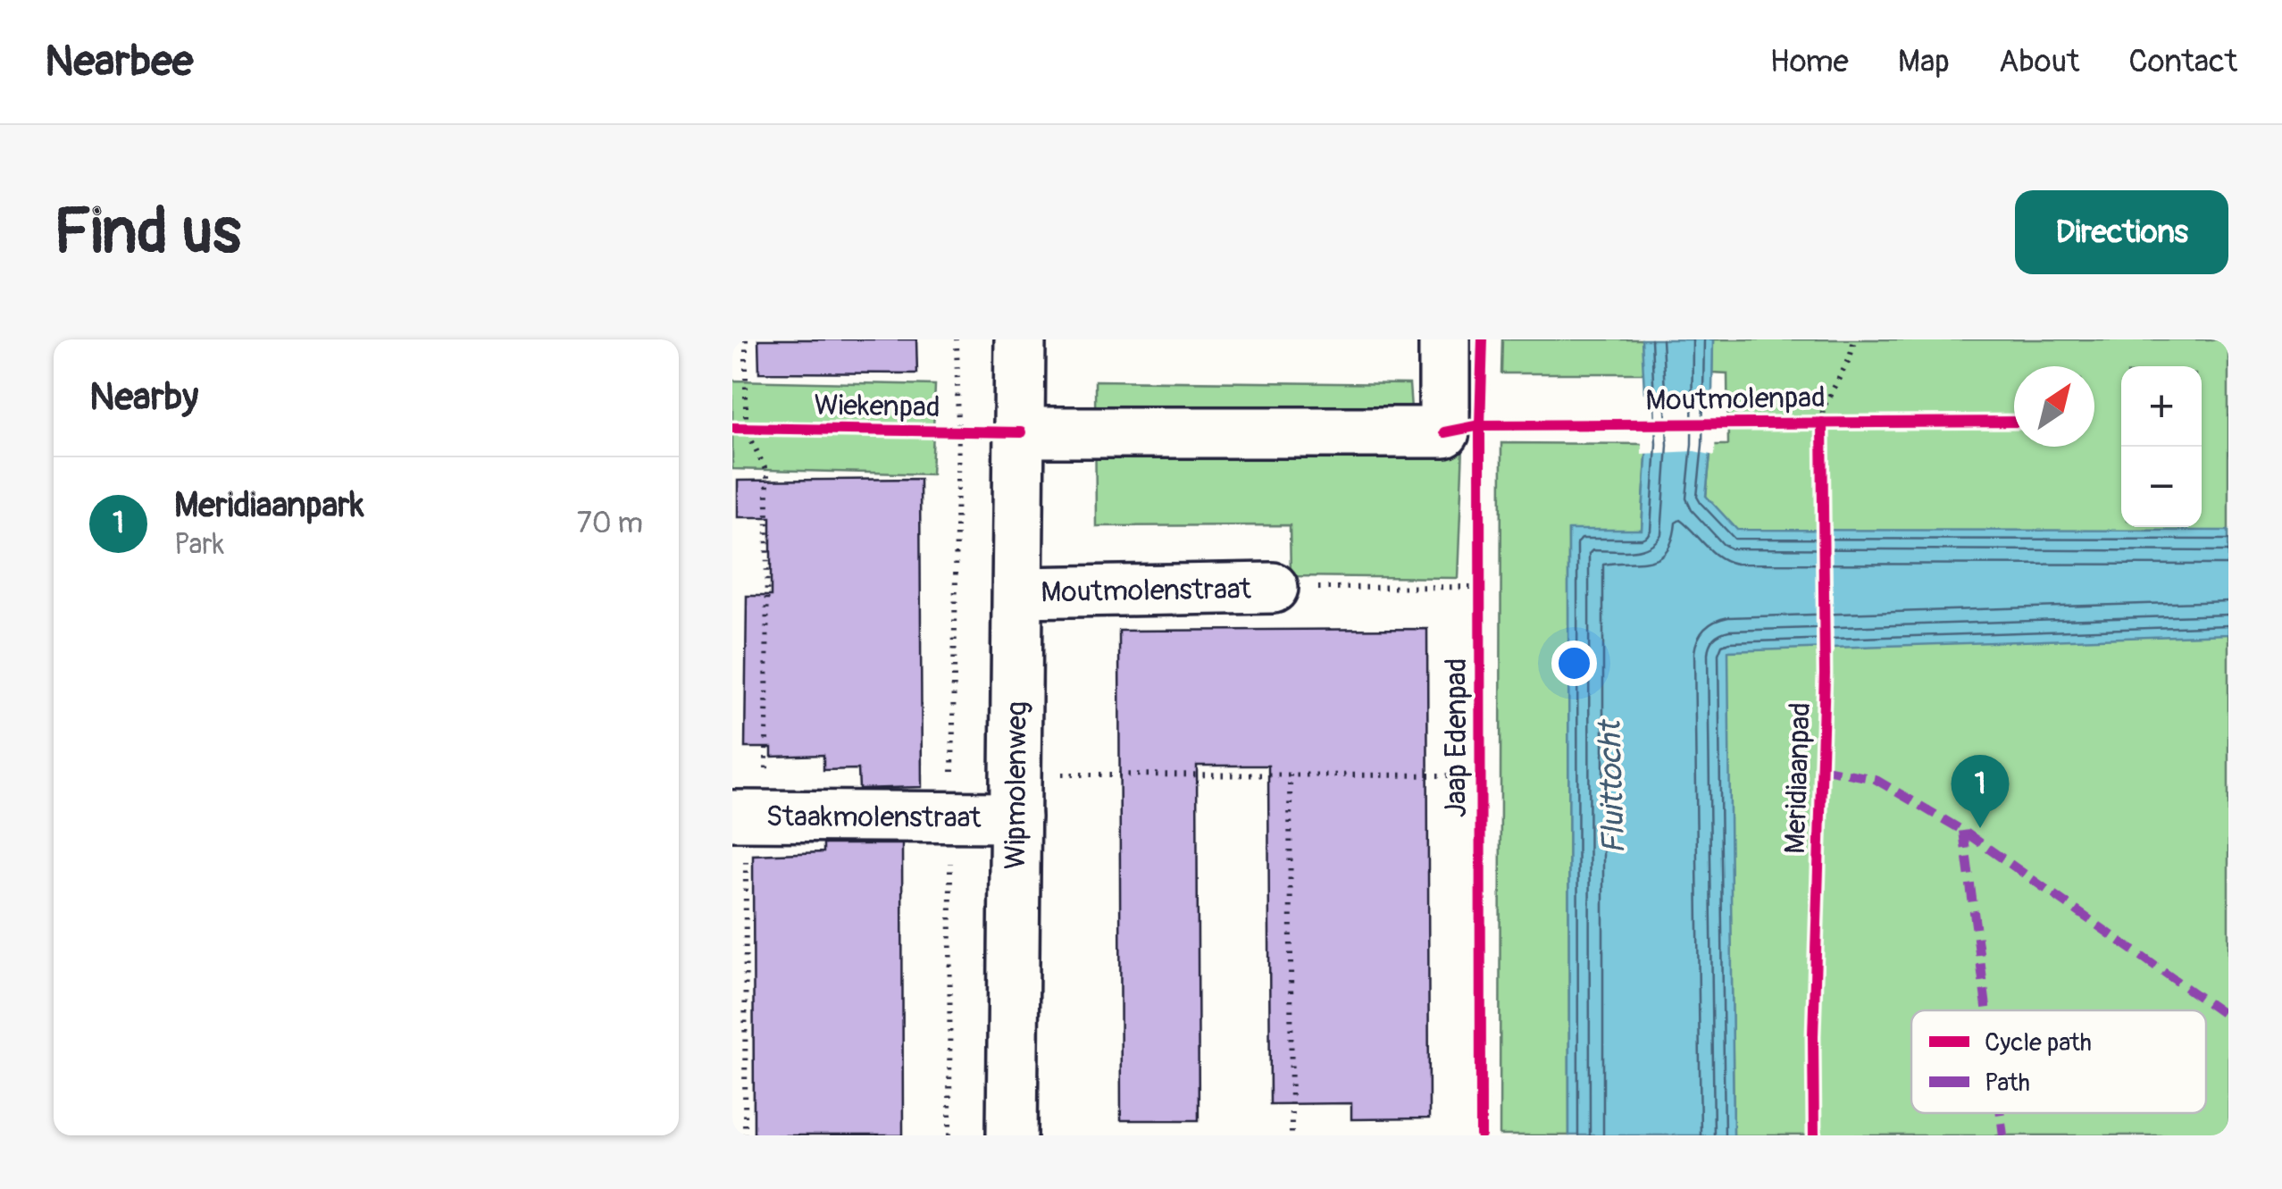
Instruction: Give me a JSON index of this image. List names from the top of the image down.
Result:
{
  "streets": {
    "street": ["Moutmolenstraat", "Wipmolenweg", "Staakmolenstraat"],
    "cycle path": ["Moutmolenpad", "Wiekenpad", "Jaap Edenpad"]
  },
  "crossings": [
    ["Wiekenpad", "Wipmolenweg"],
    ["Moutmolenstraat", "Wipmolenweg"],
    ["Wipmolenweg", "Staakmolenstraat"]
  ],
  "water": ["Fluittocht"],
  "legend": ["Cycle path", "Path"],
  "north": "top right",
  "page": {
    "header": "Nearbee",
    "nav": [
      "Home",
      "Map",
      "About",
      "Contact"
    ],
    "buttons": "Directions",
    "title": "Find us",
    "heading": "Nearby",
    "map_buttons": ["+", "−"],
    "list": [
      {
        "mark": "1",
        "name": "Meridiaanpark",
        "note": "Park",
        "value": "70 m"
      }
    ],
    "pins": "1"
  }
}
